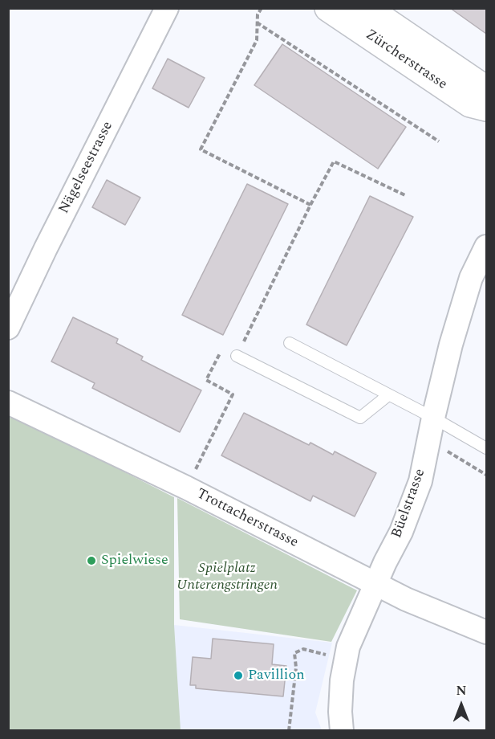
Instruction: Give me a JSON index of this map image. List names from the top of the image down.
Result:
{
  "streets": {
    "main road": ["Zürcherstrasse"],
    "street": ["Nägelseestrasse", "Büelstrasse", "Trottacherstrasse"]
  },
  "crossings": [
    ["Büelstrasse", "Trottacherstrasse"]
  ],
  "parks": ["Spielplatz Unterengstringen"],
  "places": ["Spielwiese", "Pavillion"],
  "north": "top"
}
